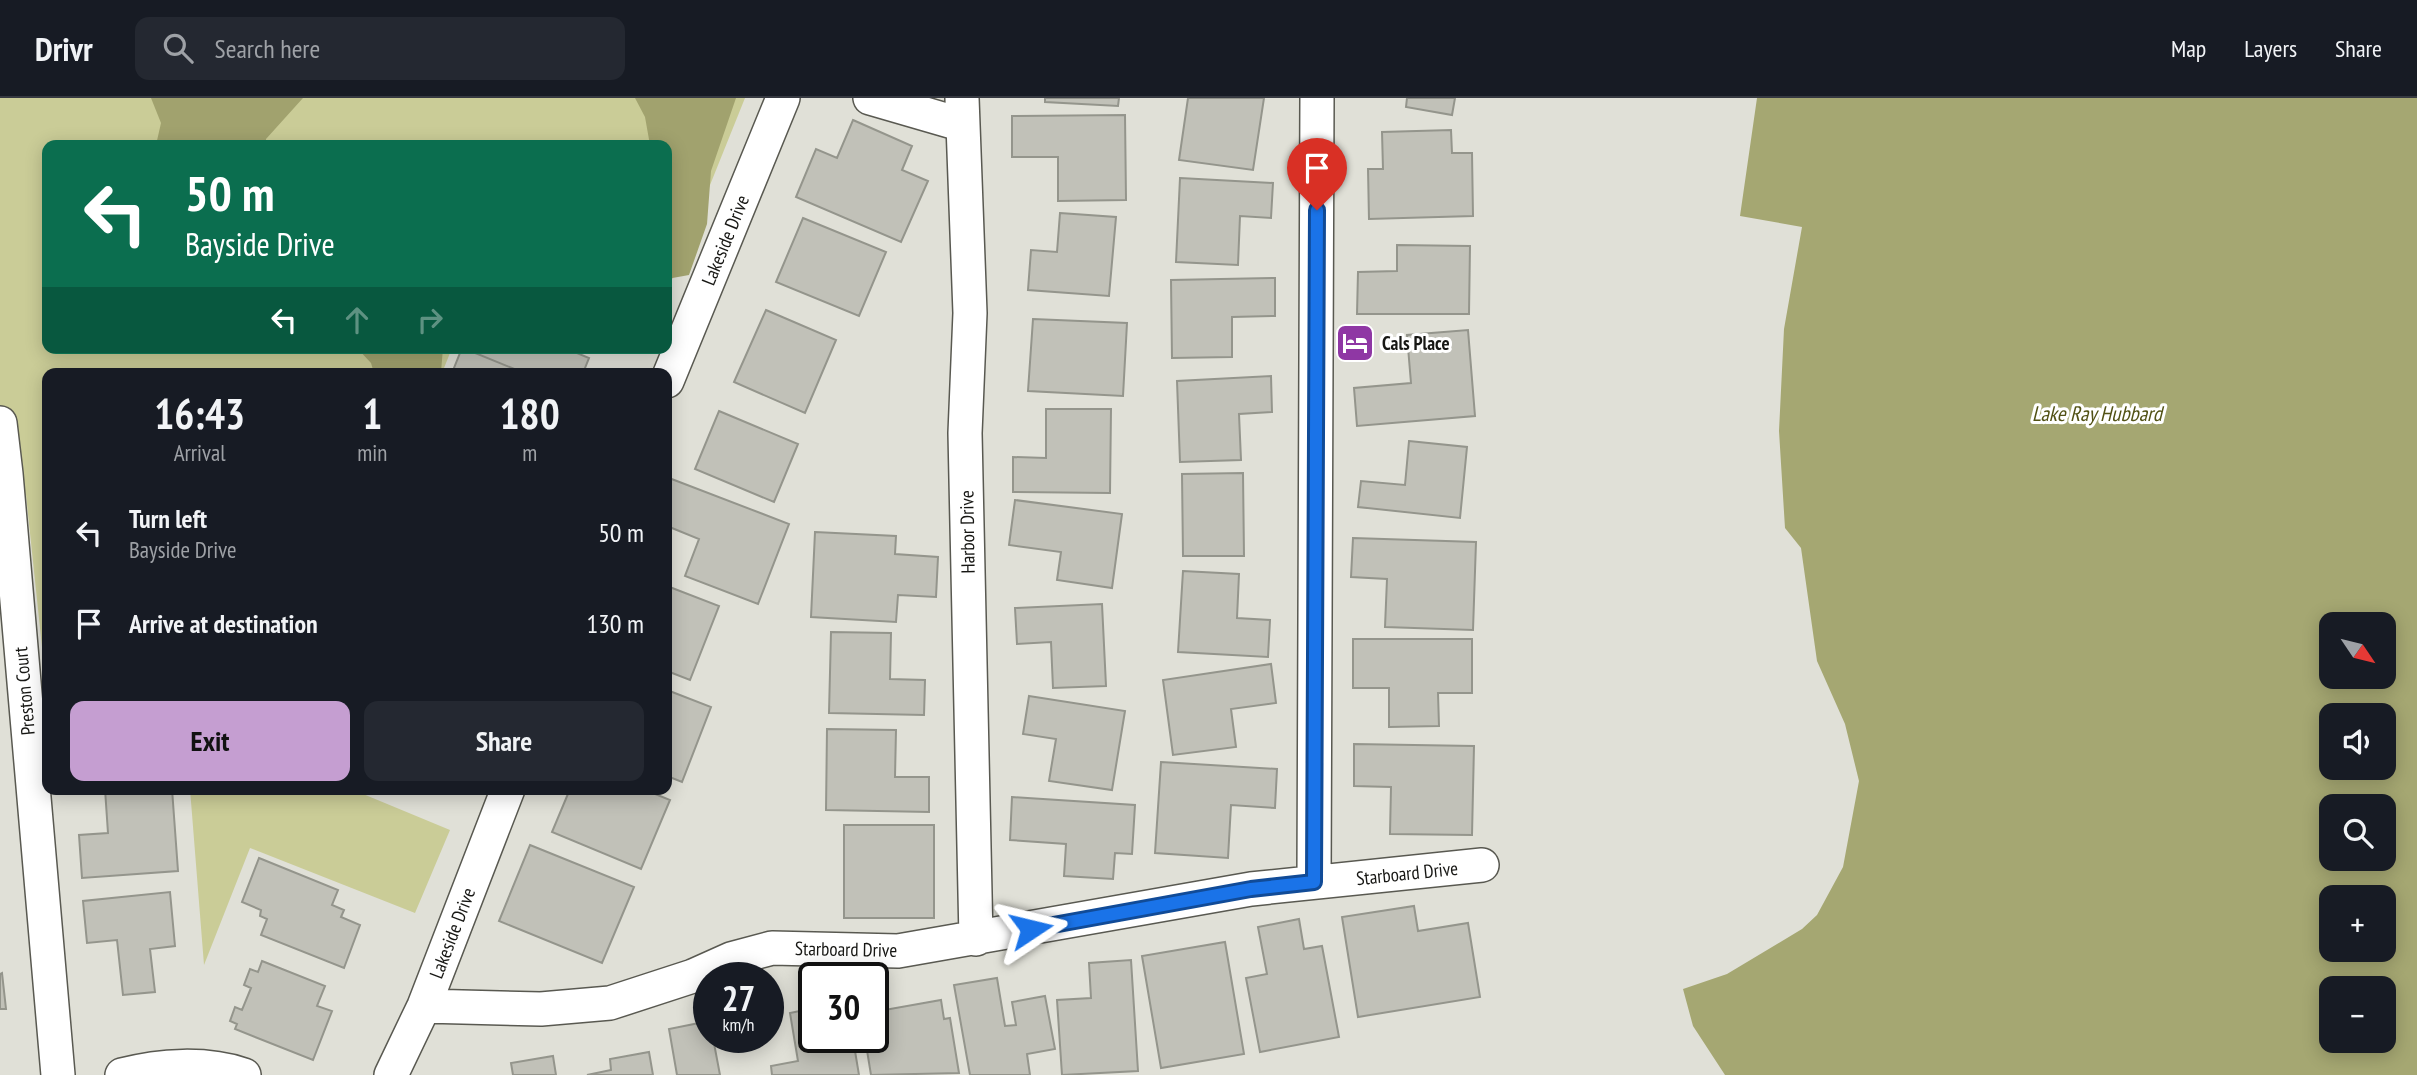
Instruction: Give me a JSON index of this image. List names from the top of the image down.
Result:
{
  "streets": {
    "street": [
      "Lakeside Drive",
      "Harbor Drive",
      "Preston Court",
      "Starboard Drive"
    ]
  },
  "crossings": [
    ["Lakeside Drive", "Starboard Drive"],
    ["Harbor Drive", "Starboard Drive"]
  ],
  "water": ["Lake Ray Hubbard"],
  "places": {
    "hotel": ["Cals Place"]
  },
  "north": "bottom right",
  "page": {
    "header": "Drivr",
    "search": "Search here",
    "nav": ["Map", "Layers", "Share"],
    "turn": ["50 m", "Bayside Drive"],
    "eta": [
      "16:43",
      "Arrival",
      "1",
      "min",
      "180",
      "m"
    ],
    "list": [
      {
        "name": "Turn left",
        "note": "Bayside Drive",
        "value": "50 m"
      },
      {
        "name": "Arrive at destination",
        "value": "130 m"
      }
    ],
    "map_buttons": ["+", "−"],
    "buttons": ["Exit", "Share"],
    "speed": "27 km/h",
    "limit": "30"
  }
}
